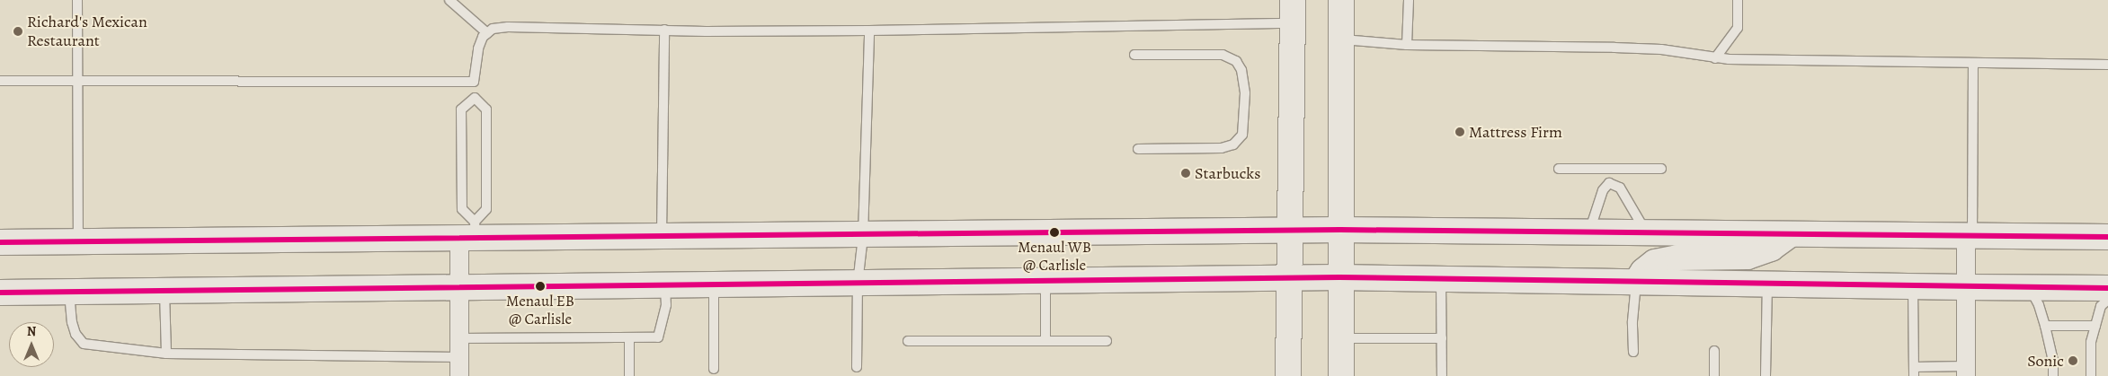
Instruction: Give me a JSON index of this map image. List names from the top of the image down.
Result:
{
  "places": [
    "Richard's Mexican Restaurant",
    "Mattress Firm",
    "Starbucks",
    "Menaul WB @ Carlisle",
    "Menaul EB @ Carlisle",
    "Sonic"
  ],
  "north": "top"
}
